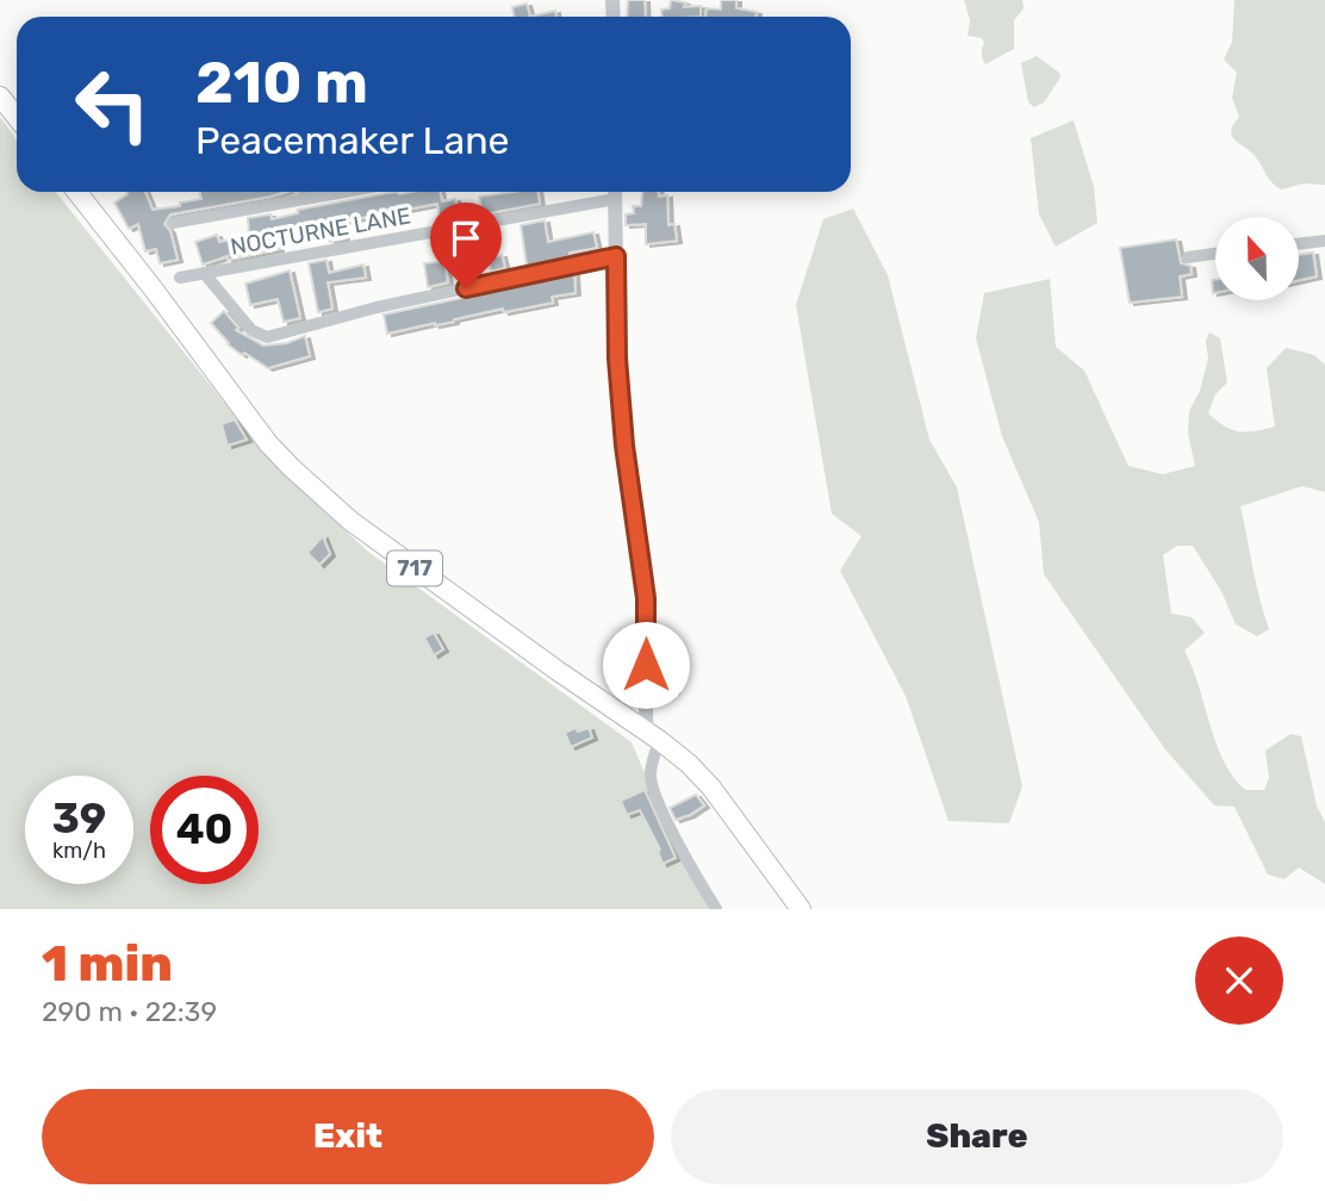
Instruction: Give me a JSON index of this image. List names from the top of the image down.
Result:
{
  "streets": {
    "highway": ["717"],
    "street": ["NOCTURNE LANE"]
  },
  "north": "top",
  "page": {
    "turn": ["210 m", "Peacemaker Lane"],
    "speed": "39 km/h",
    "limit": "40",
    "heading": ["1 min", "290 m · 22:39"],
    "buttons": ["Exit", "Share"]
  }
}
